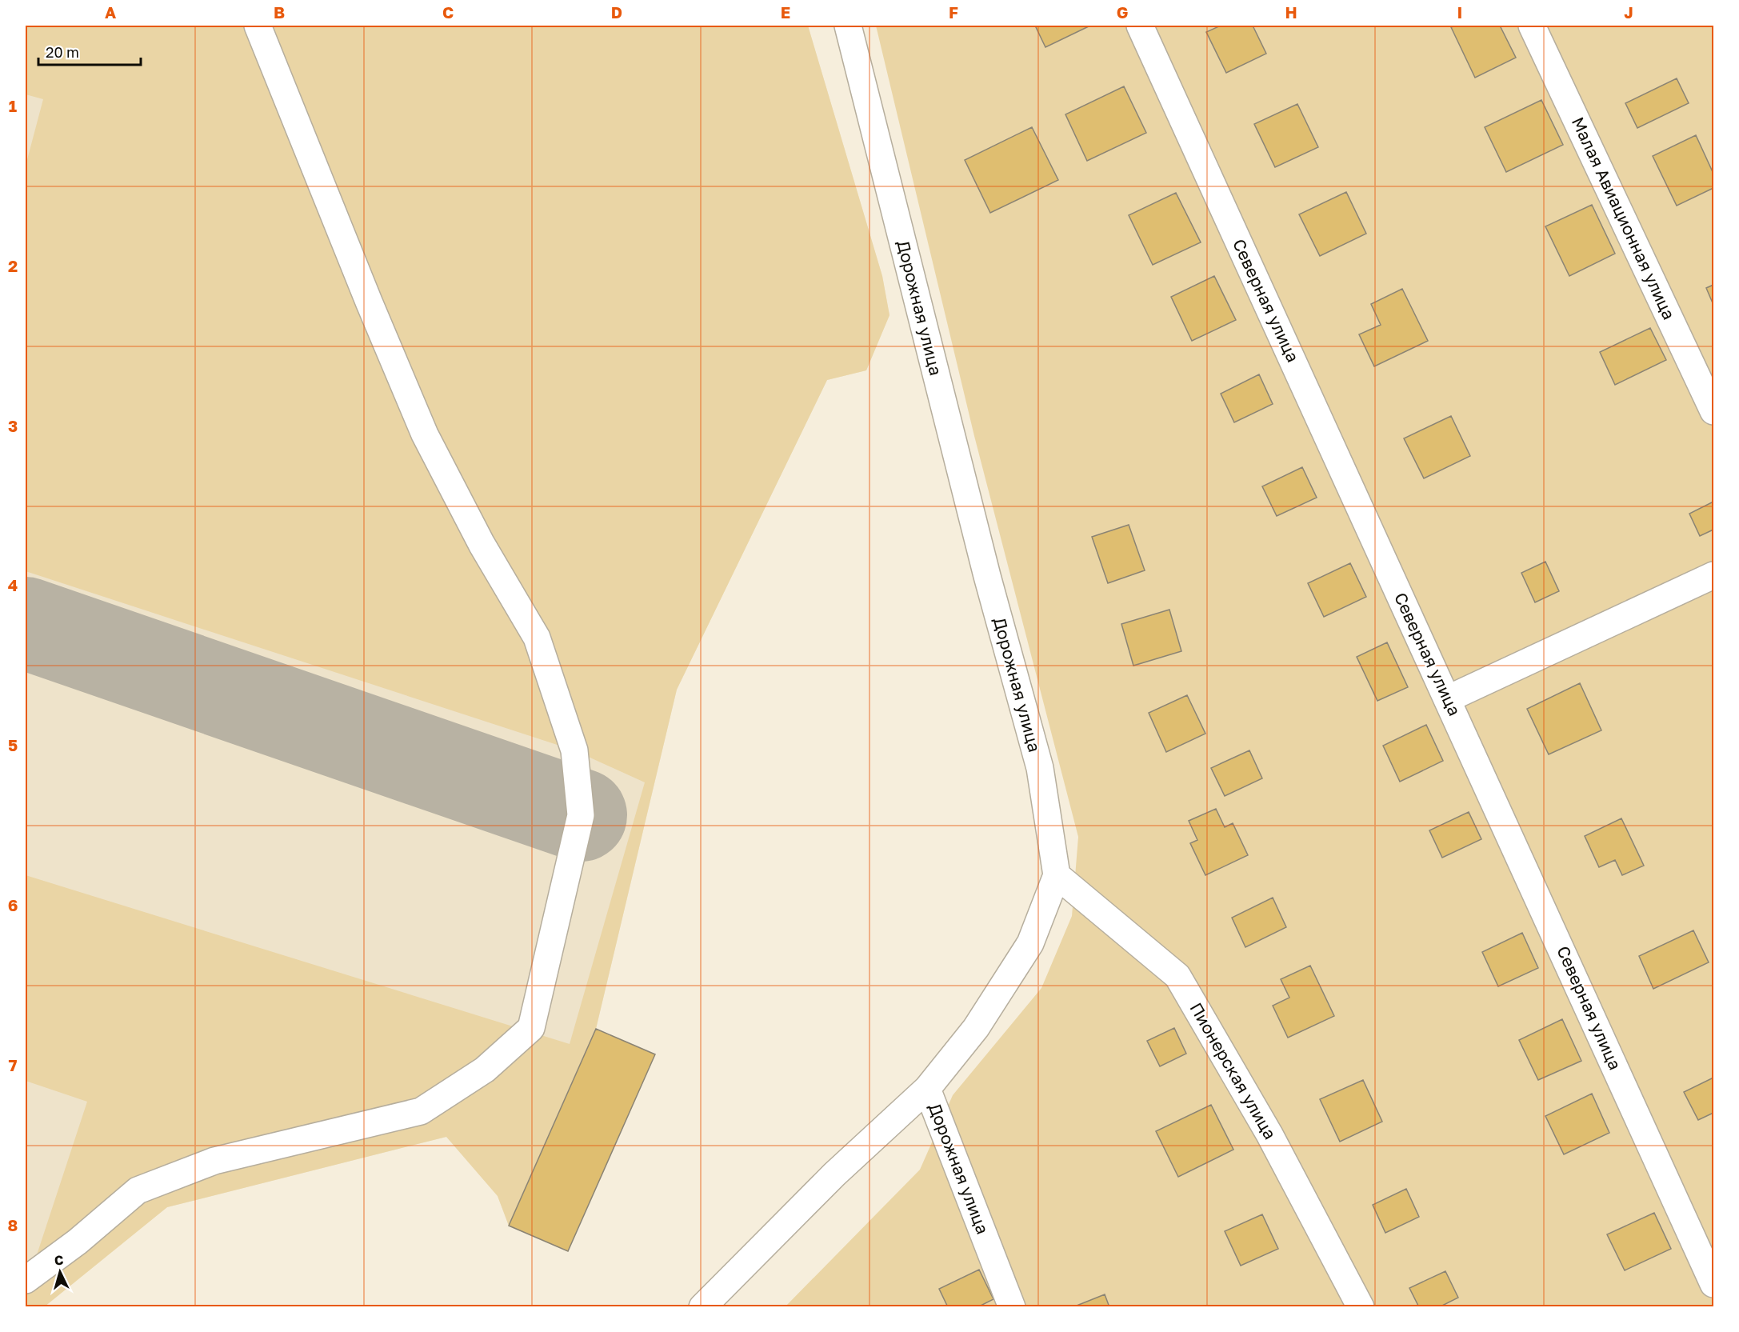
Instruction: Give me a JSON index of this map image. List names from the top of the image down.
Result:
{
  "streets": {
    "street": [
      "Малая Авиационная улица",
      "Северная улица",
      "Дорожная улица",
      "Пионерская улица"
    ]
  },
  "crossings": [
    ["Дорожная улица", "Пионерская улица"]
  ],
  "scale_bar": "20 m",
  "north": "top",
  "grid": {
    "columns": [
      "A",
      "B",
      "C",
      "D",
      "E",
      "F",
      "G",
      "H",
      "I",
      "J"
    ],
    "rows": [
      "1",
      "2",
      "3",
      "4",
      "5",
      "6",
      "7",
      "8"
    ]
  }
}
